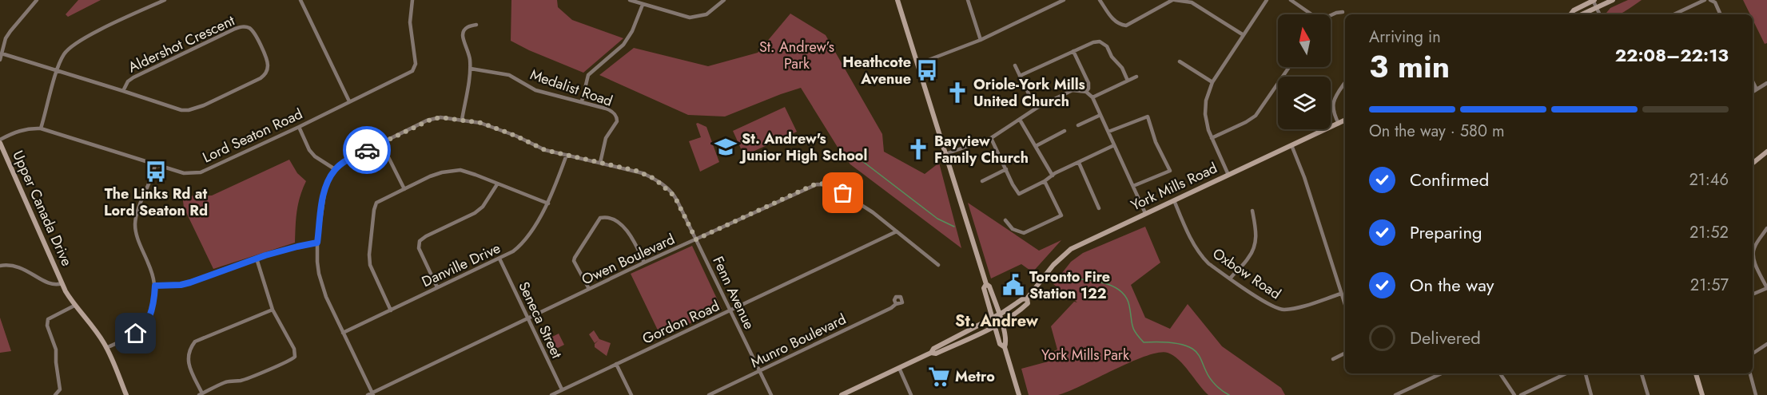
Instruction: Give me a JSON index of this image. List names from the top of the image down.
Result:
{
  "streets": {
    "main road": ["York Mills Road", "Upper Canada Drive"],
    "street": [
      "Aldershot Crescent",
      "Medalist Road",
      "Lord Seaton Road",
      "Owen Boulevard",
      "Danville Drive",
      "Oxbow Road",
      "Fenn Avenue",
      "Seneca Street",
      "Gordon Road",
      "Munro Boulevard"
    ]
  },
  "crossings": [
    ["Medalist Road", "Fenn Avenue"],
    ["Lord Seaton Road", "Upper Canada Drive"],
    ["York Mills Road", "Oxbow Road"],
    ["Owen Boulevard", "Fenn Avenue"],
    ["Owen Boulevard", "Seneca Street"],
    ["Owen Boulevard", "Gordon Road"],
    ["Danville Drive", "Fenn Avenue"],
    ["Danville Drive", "Seneca Street"],
    ["Fenn Avenue", "Gordon Road"],
    ["Fenn Avenue", "Munro Boulevard"],
    ["Seneca Street", "Gordon Road"]
  ],
  "districts": ["St. Andrew"],
  "parks": ["St. Andrew’s Park", "York Mills Park"],
  "places": {
    "bus stop": ["Heathcote Avenue", "The Links Rd at Lord Seaton Rd"],
    "church": ["Oriole-York Mills United Church", "Bayview Family Church"],
    "school or university": ["St. Andrew's Junior High School"],
    "public building": ["Toronto Fire Station 122"],
    "supermarket": ["Metro"]
  },
  "north": "top",
  "page": {
    "heading": ["3 min", "Arriving in", "22:08–22:13"],
    "bar": "On the way · 580 m",
    "list": [
      ["Confirmed", "21:46"],
      ["Preparing", "21:52"],
      ["On the way", "21:57"],
      "Delivered"
    ]
  }
}
